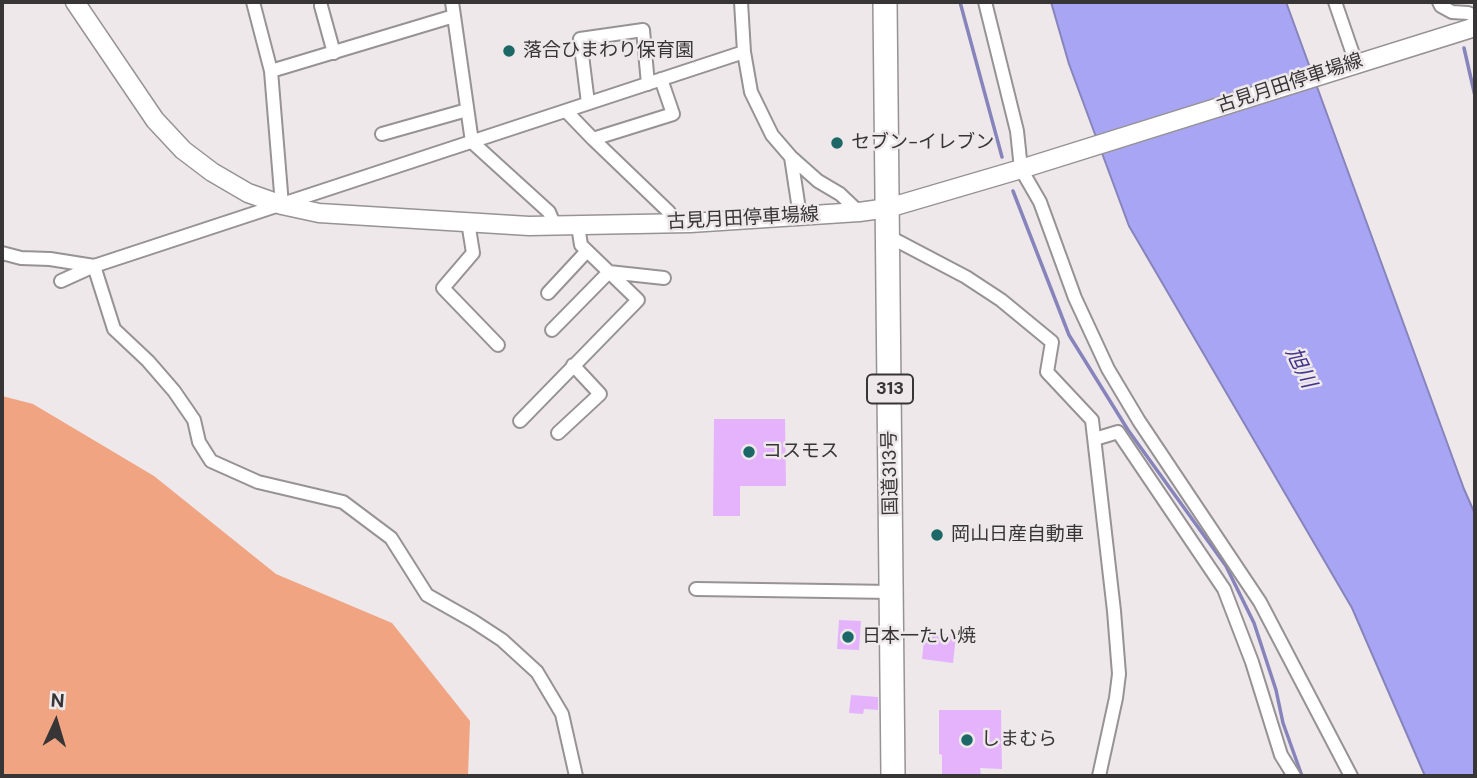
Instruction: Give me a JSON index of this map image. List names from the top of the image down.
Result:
{
  "streets": {
    "highway": ["313", "国道313号"],
    "main road": ["古見月田停車場線"]
  },
  "crossings": [
    ["古見月田停車場線", "国道313号"]
  ],
  "water": ["旭川"],
  "places": [
    "落合ひまわり保育園",
    "セブン-イレブン",
    "コスモス",
    "岡山日産自動車",
    "日本一たい焼",
    "しまむら"
  ],
  "north": "top"
}
